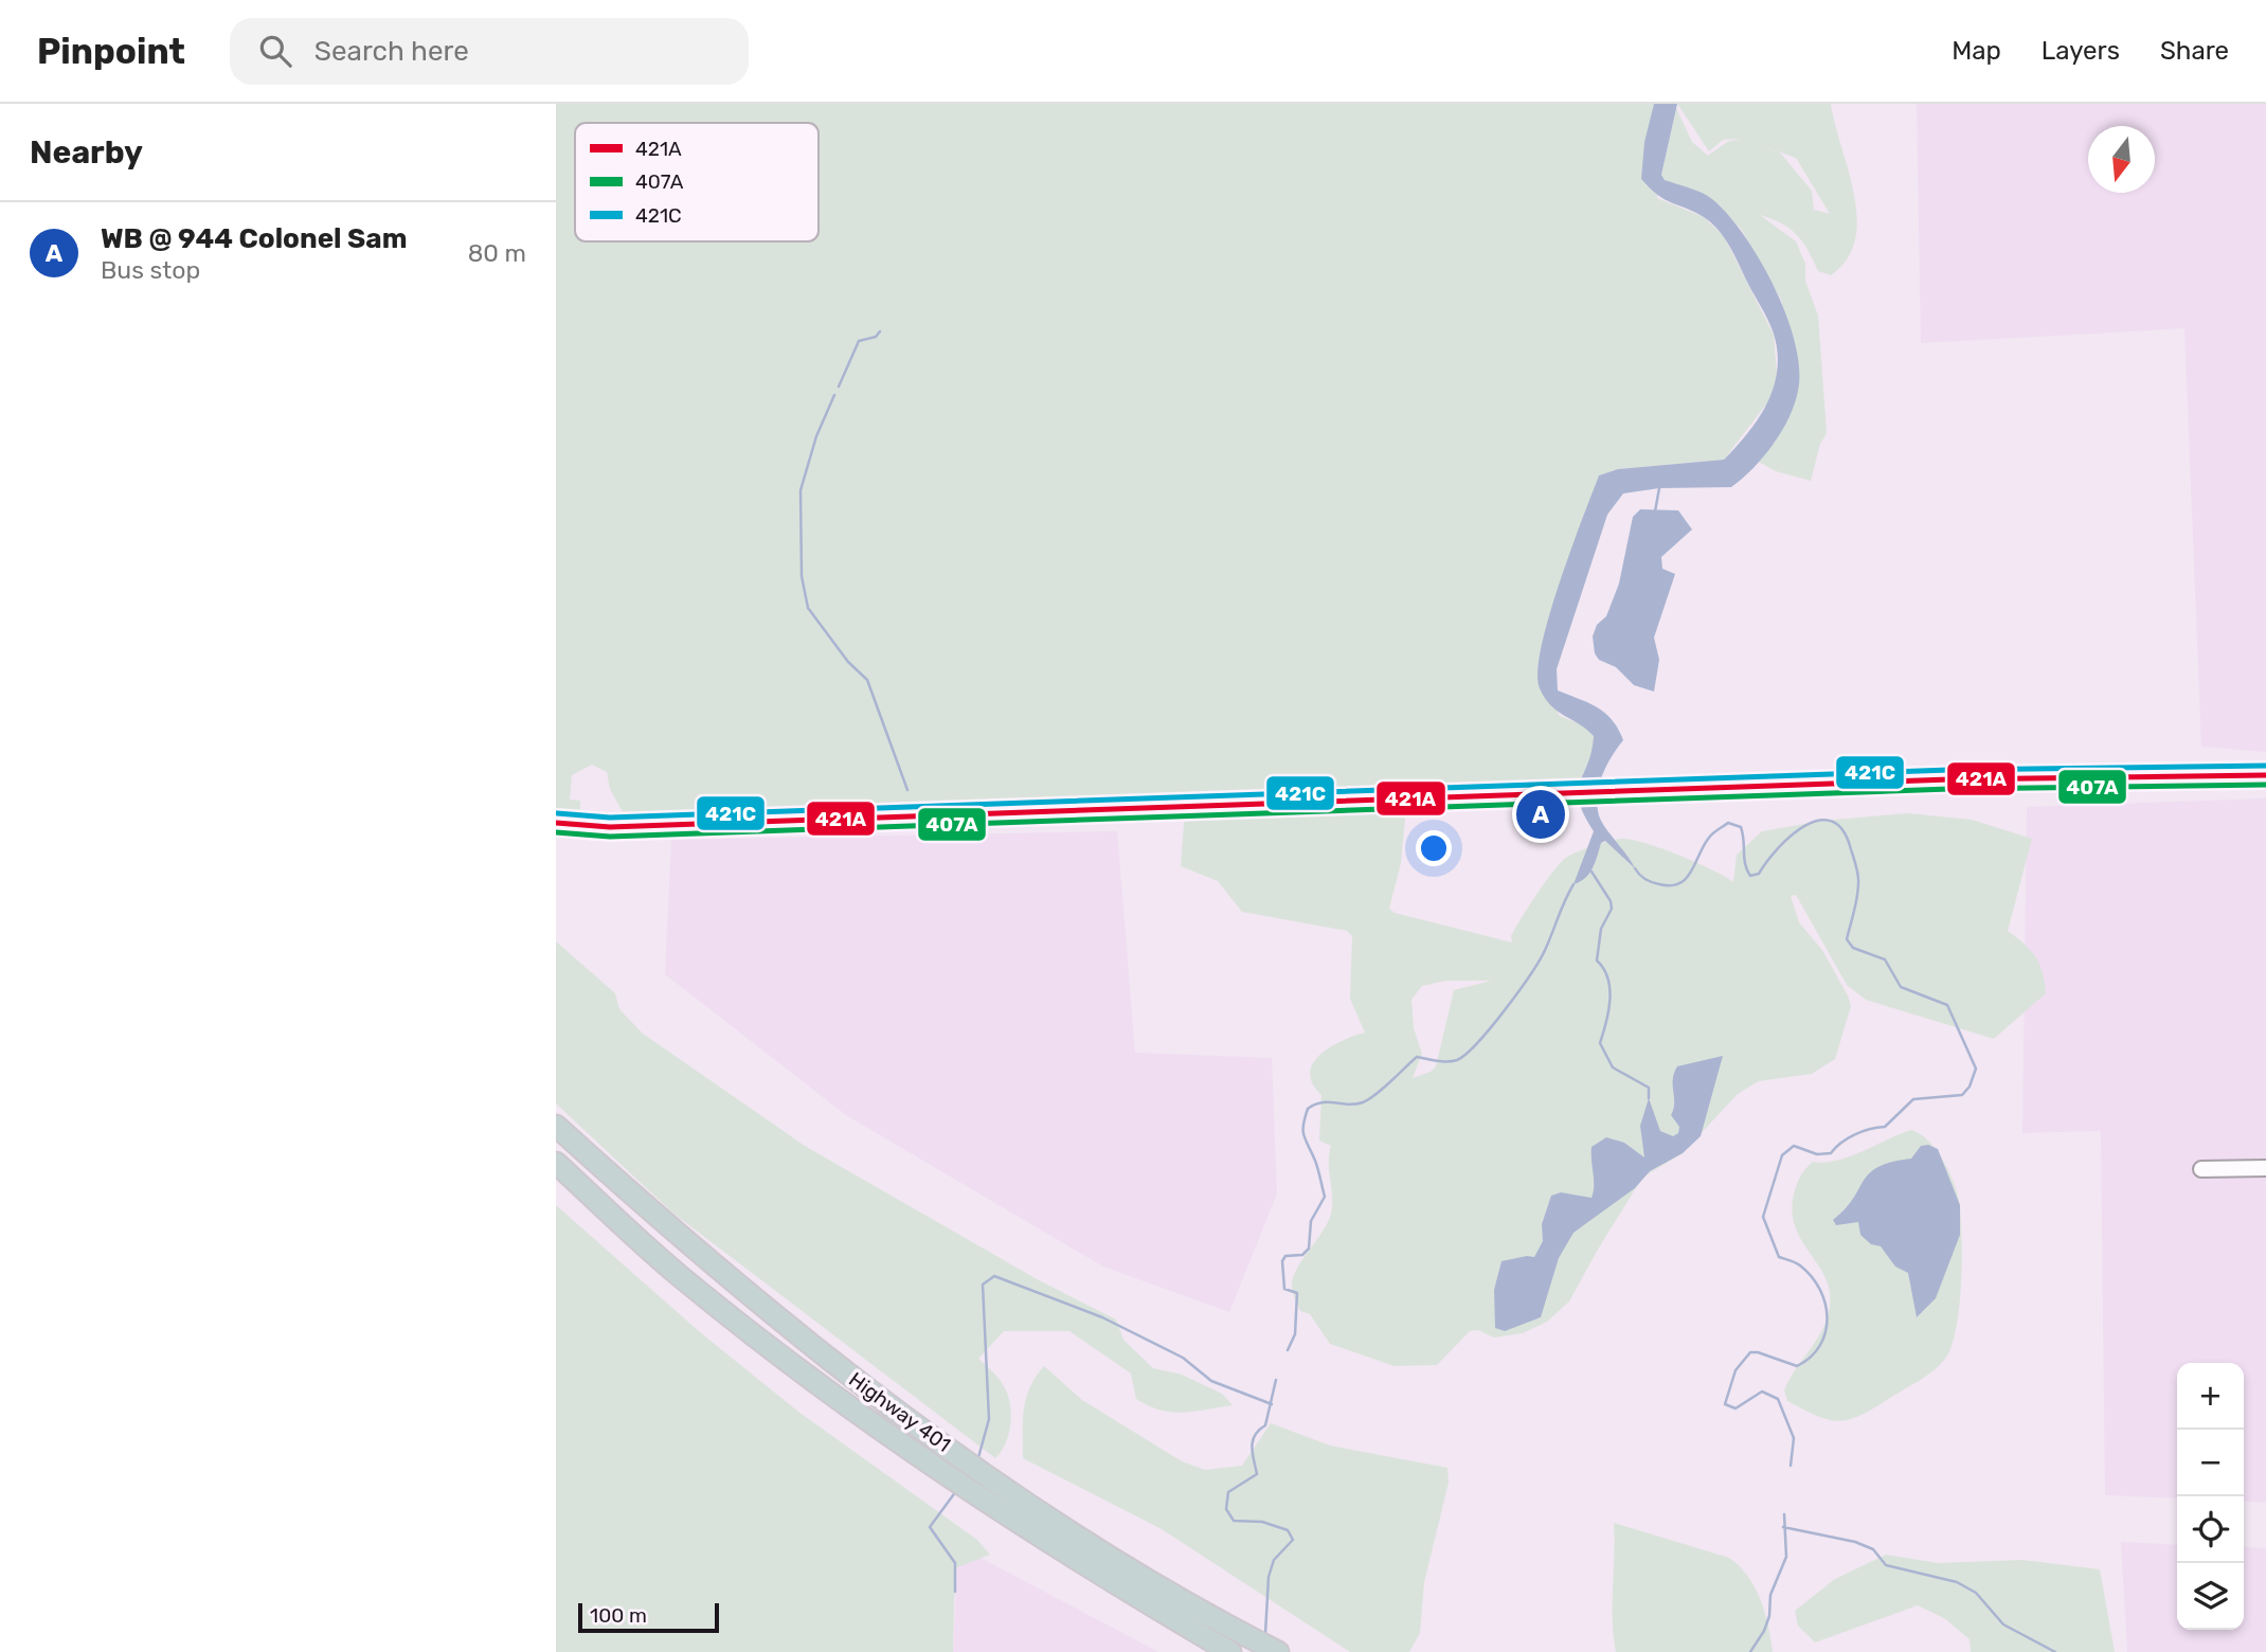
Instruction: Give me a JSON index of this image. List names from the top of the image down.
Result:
{
  "streets": {
    "highway": ["Highway 401"]
  },
  "lines": ["transit line 421C", "transit line 421A", "transit line 407A"],
  "legend": ["421A", "407A", "421C"],
  "scale_bar": "100 m",
  "north": "bottom",
  "page": {
    "header": "Pinpoint",
    "search": "Search here",
    "nav": ["Map", "Layers", "Share"],
    "heading": "Nearby",
    "list": [
      {
        "mark": "A",
        "name": "WB @ 944 Colonel Sam",
        "note": "Bus stop",
        "value": "80 m"
      }
    ],
    "pins": "A",
    "map_buttons": ["+", "−"],
    "scale": "100 m"
  }
}
